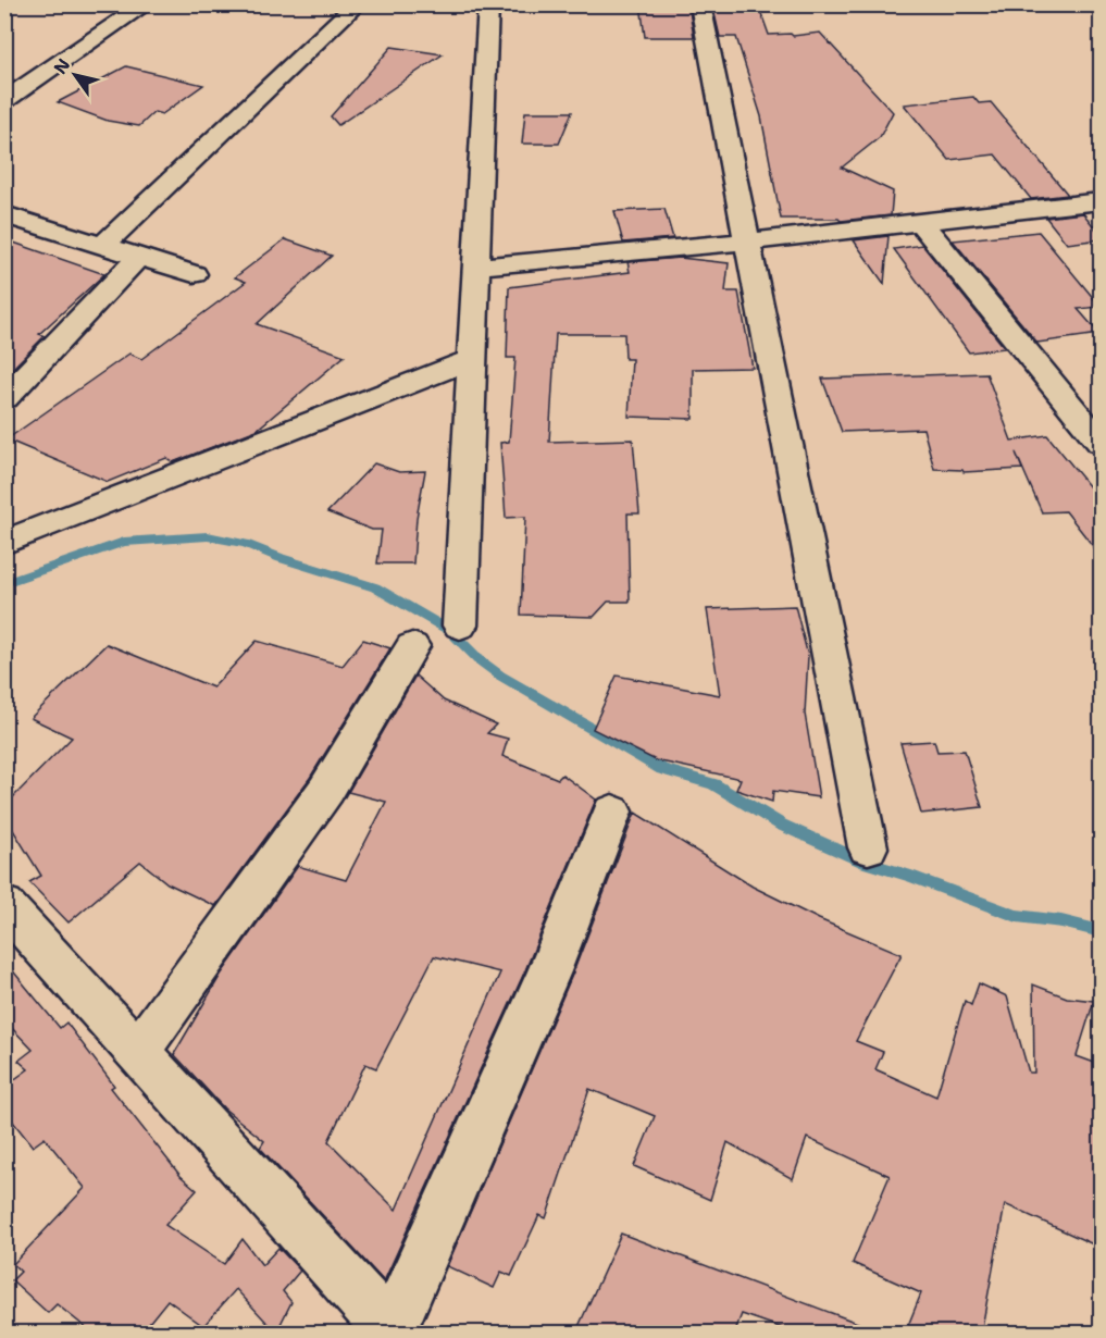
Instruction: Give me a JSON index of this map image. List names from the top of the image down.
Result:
{
  "north": "top left"
}
